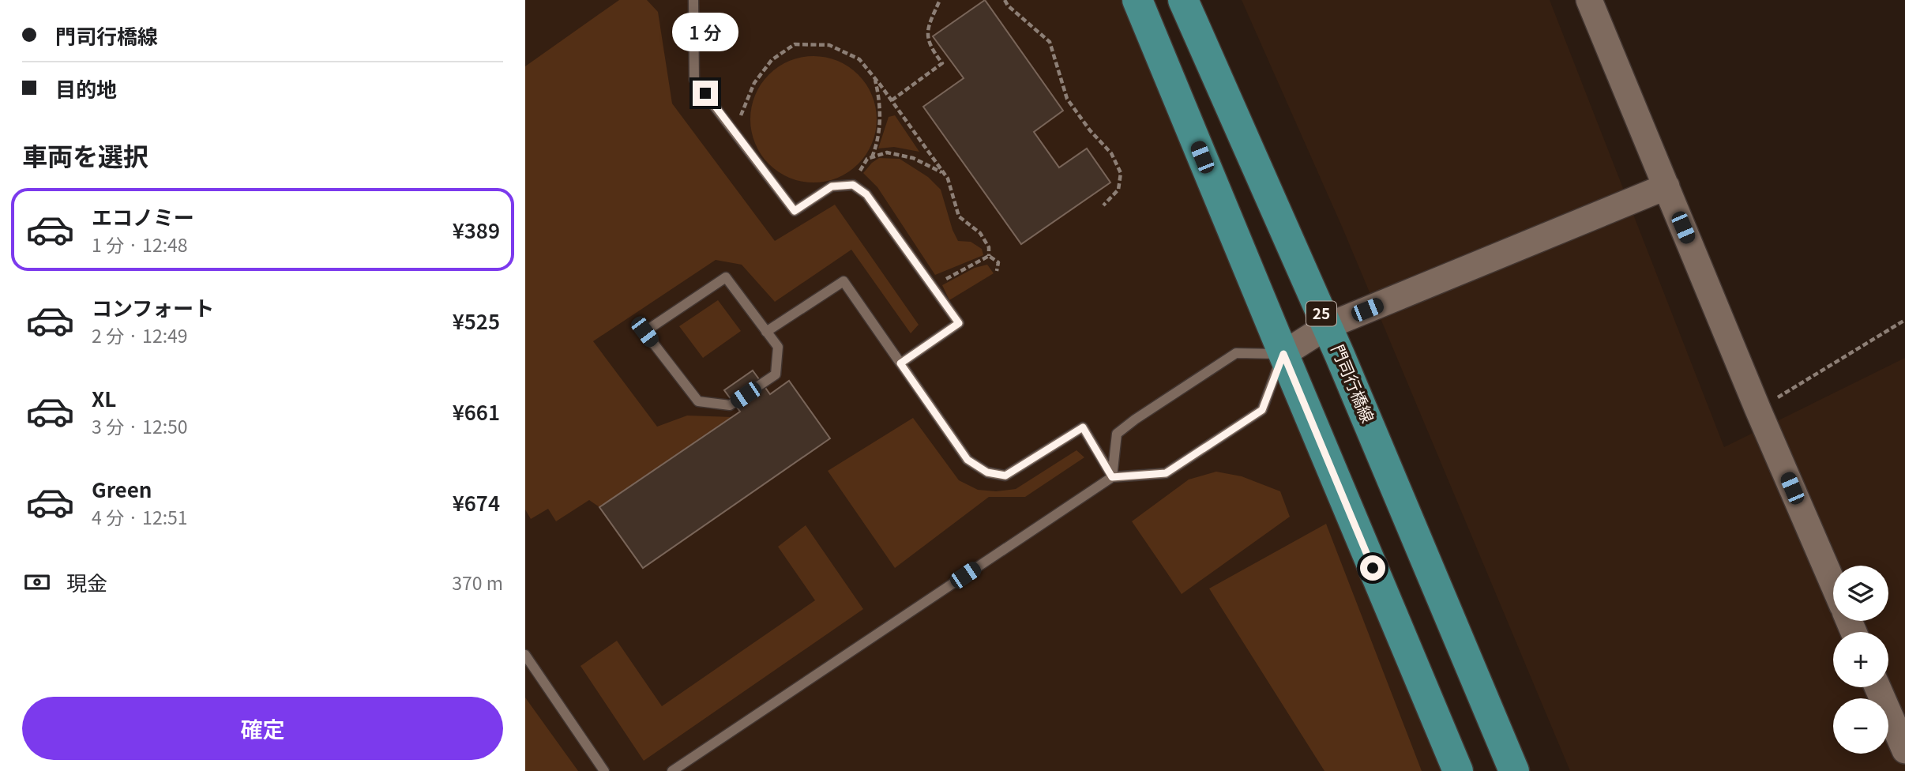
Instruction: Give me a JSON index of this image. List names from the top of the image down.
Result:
{
  "streets": {
    "main road": ["25", "門司行橋線"]
  },
  "page": {
    "banner": ["門司行橋線", "目的地"],
    "bubble": "1 分",
    "heading": "車両を選択",
    "list": [
      {
        "name": "エコノミー",
        "note": "1 分 · 12:48",
        "value": "¥389"
      },
      {
        "name": "コンフォート",
        "note": "2 分 · 12:49",
        "value": "¥525"
      },
      {
        "name": "XL",
        "note": "3 分 · 12:50",
        "value": "¥661"
      },
      {
        "name": "Green",
        "note": "4 分 · 12:51",
        "value": "¥674"
      }
    ],
    "pay": ["現金", "370 m"],
    "map_buttons": ["+", "−"],
    "buttons": "確定"
  }
}
